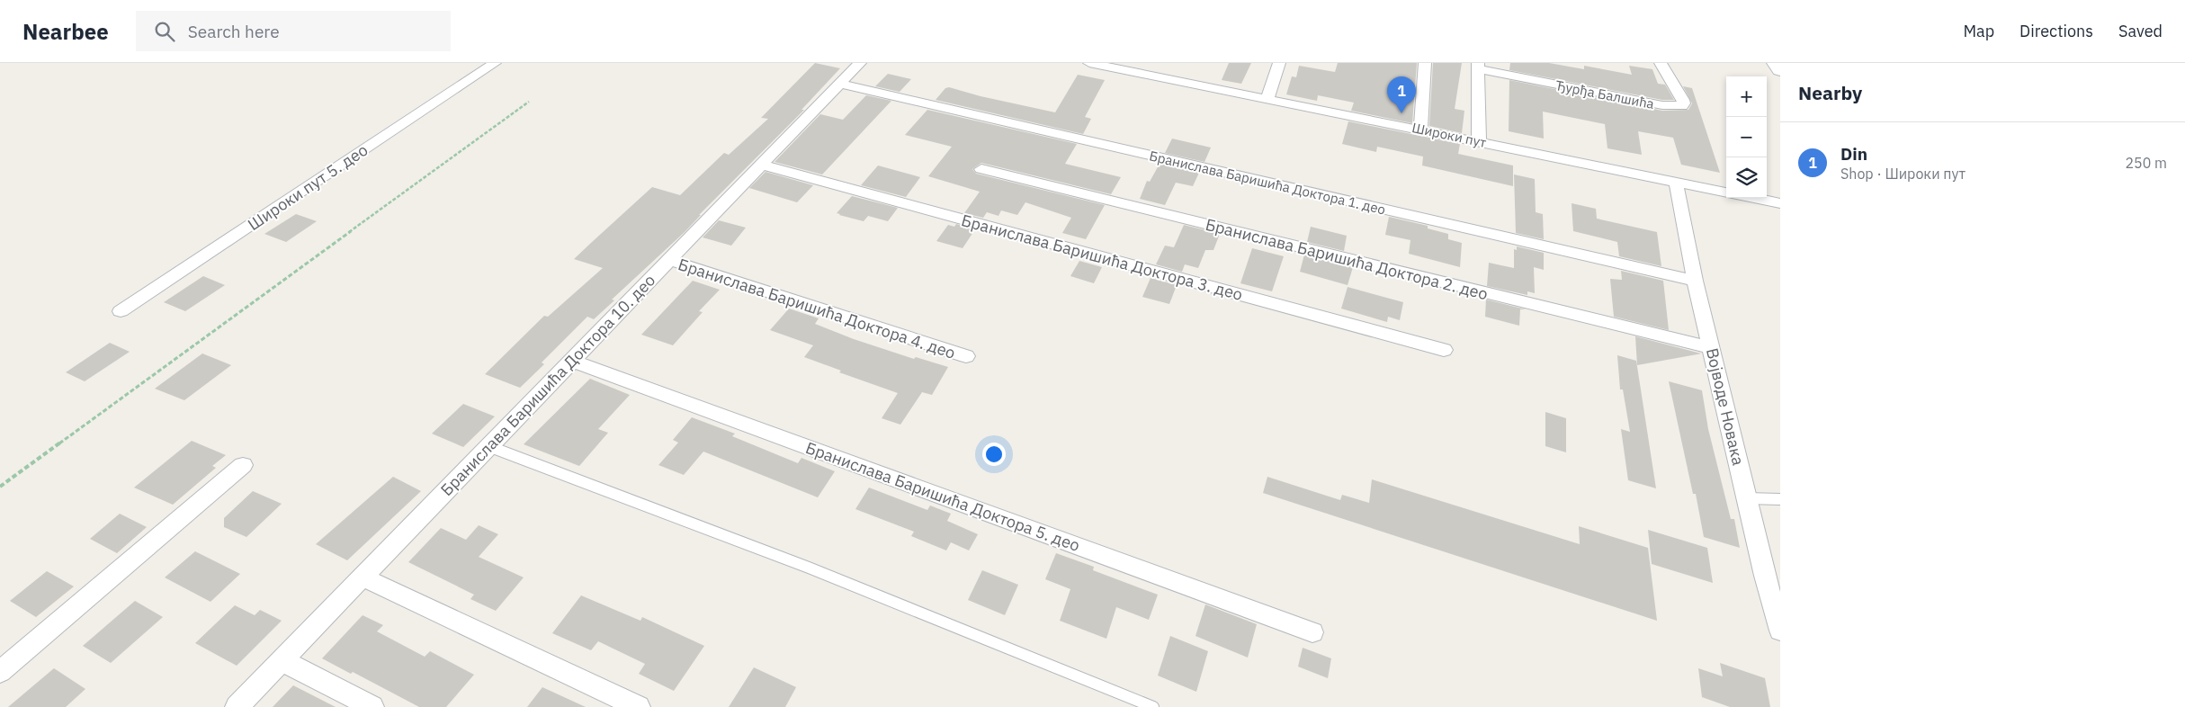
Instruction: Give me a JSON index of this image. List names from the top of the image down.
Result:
{
  "streets": {
    "street": [
      "Ђурђа Балшића",
      "Широки пут",
      "Бранислава Баришића Доктора 1. део",
      "Широки пут 5. део",
      "Бранислава Баришића Доктора 3. део",
      "Бранислава Баришића Доктора 2. део",
      "Бранислава Баришића Доктора 4. део",
      "Бранислава Баришића Доктора 10. део",
      "Војводе Новака",
      "Бранислава Баришића Доктора 5. део"
    ]
  },
  "crossings": [
    ["Широки пут", "Војводе Новака"],
    ["Бранислава Баришића Доктора 1. део", "Бранислава Баришића Доктора 10. део"],
    ["Бранислава Баришића Доктора 1. део", "Војводе Новака"],
    ["Бранислава Баришића Доктора 3. део", "Бранислава Баришића Доктора 10. део"],
    ["Бранислава Баришића Доктора 2. део", "Војводе Новака"],
    ["Бранислава Баришића Доктора 4. део", "Бранислава Баришића Доктора 10. део"],
    ["Бранислава Баришића Доктора 10. део", "Бранислава Баришића Доктора 5. део"]
  ],
  "page": {
    "header": "Nearbee",
    "search": "Search here",
    "nav": ["Map", "Directions", "Saved"],
    "heading": "Nearby",
    "map_buttons": ["+", "−"],
    "pins": "1",
    "list": [
      {
        "mark": "1",
        "name": "Din",
        "note": "Shop · Широки пут",
        "value": "250 m"
      }
    ]
  }
}
